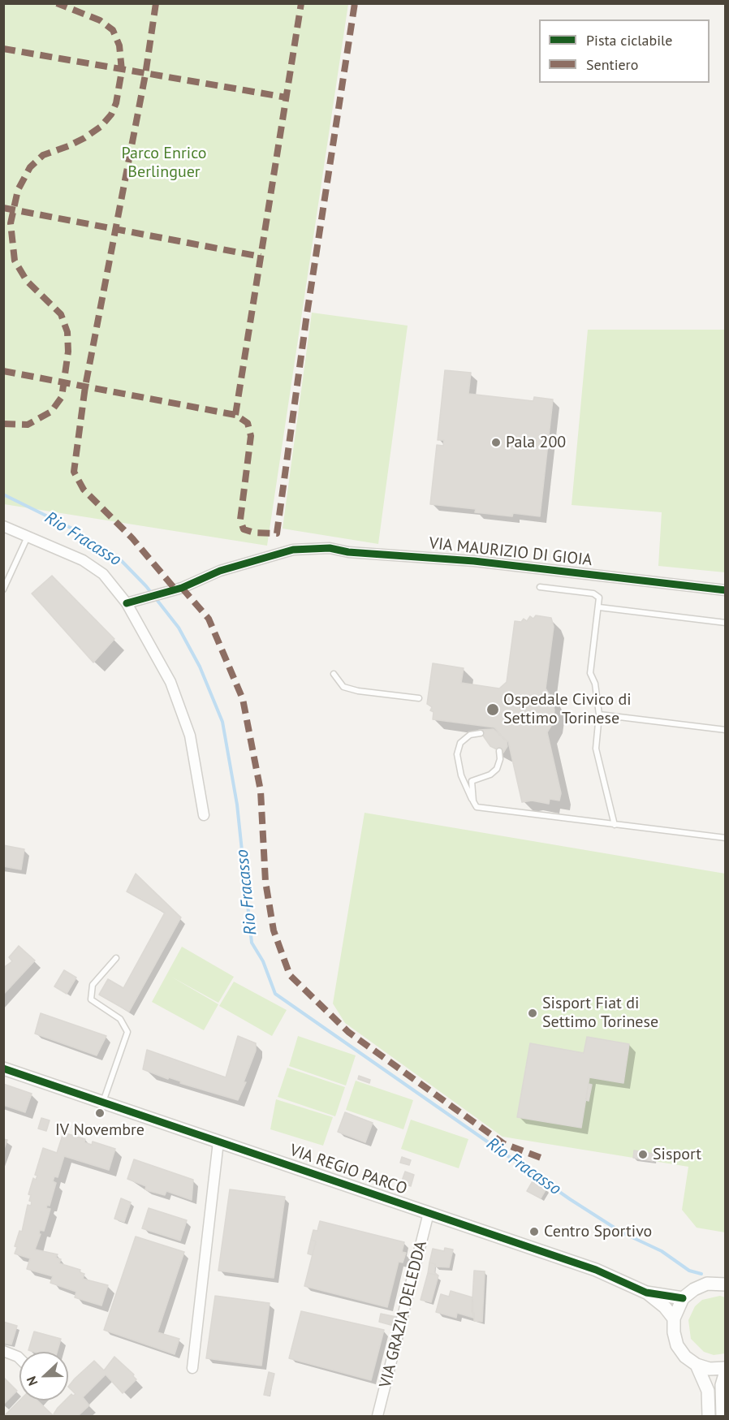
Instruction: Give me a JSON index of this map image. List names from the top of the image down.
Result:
{
  "streets": {
    "street": ["VIA MAURIZIO DI GIOIA", "VIA REGIO PARCO", "VIA GRAZIA DELEDDA"]
  },
  "crossings": [
    ["VIA REGIO PARCO", "VIA GRAZIA DELEDDA"]
  ],
  "water": ["Rio Fracasso"],
  "parks": ["Parco Enrico Berlinguer"],
  "places": [
    "Pala 200",
    "Ospedale Civico di Settimo Torinese",
    "Sisport Fiat di Settimo Torinese",
    "IV Novembre",
    "Sisport",
    "Centro Sportivo"
  ],
  "legend": ["Pista ciclabile", "Sentiero"],
  "north": "left"
}
